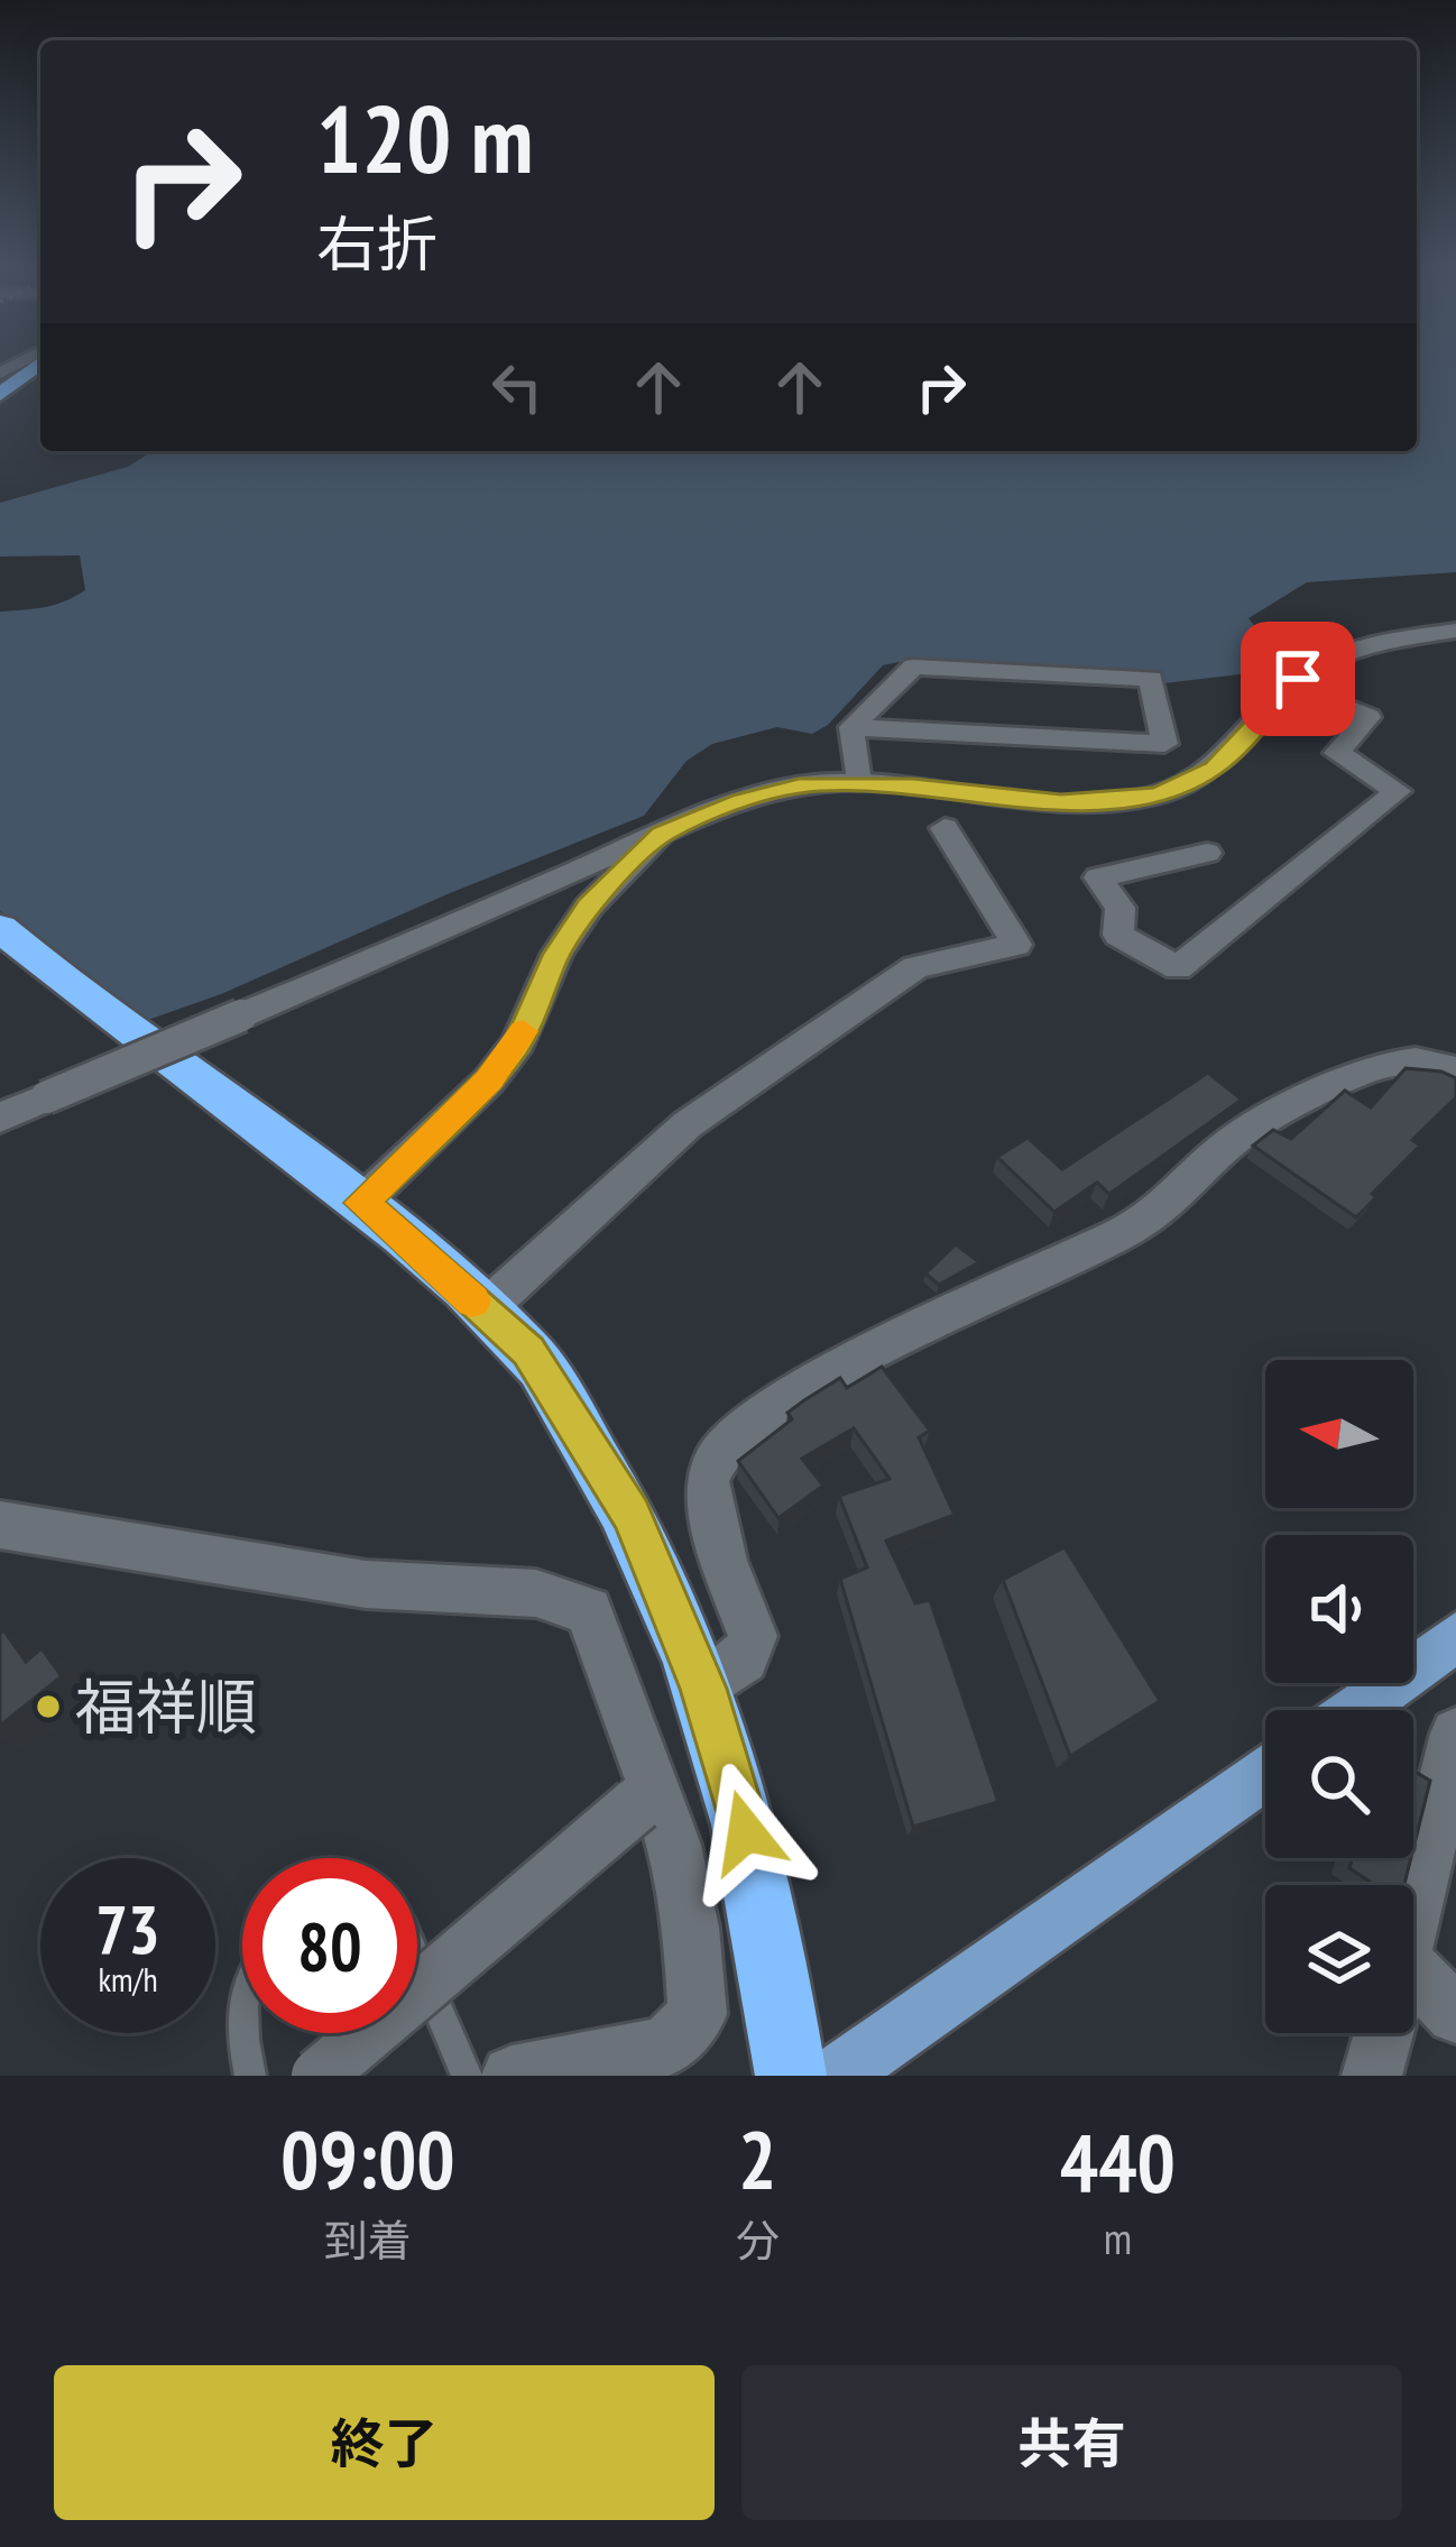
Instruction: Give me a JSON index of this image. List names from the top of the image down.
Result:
{
  "places": ["福祥順"],
  "north": "left",
  "page": {
    "turn": ["120 m", "右折"],
    "speed": "73 km/h",
    "limit": "80",
    "eta": [
      "09:00",
      "到着",
      "2",
      "分",
      "440",
      "m"
    ],
    "buttons": ["終了", "共有"]
  }
}
